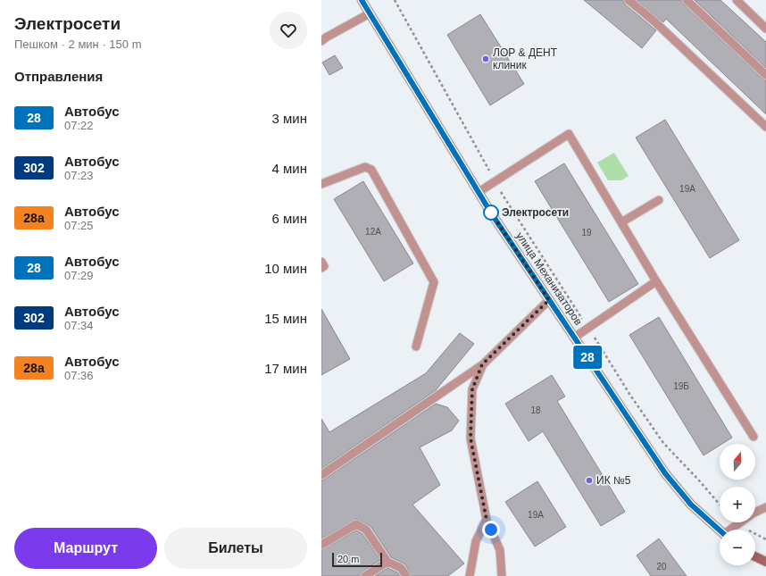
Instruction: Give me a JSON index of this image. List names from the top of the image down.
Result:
{
  "streets": {
    "main road": ["улица Механизаторов"]
  },
  "places": ["ЛОР & ДЕНТ клиник", "Электросети", "ИК №5"],
  "lines": ["bus line 28"],
  "house_numbers": [
    "19А",
    "12А",
    "19",
    "19Б",
    "18",
    "19А",
    "20"
  ],
  "scale_bar": "20 m",
  "north": "top",
  "page": {
    "heading": [
      ["Электросети", "Пешком · 2 мин · 150 m"],
      "Отправления"
    ],
    "on_map": "28",
    "list": [
      {
        "mark": "28",
        "name": "Автобус",
        "note": "07:22",
        "value": "3 мин"
      },
      {
        "mark": "302",
        "name": "Автобус",
        "note": "07:23",
        "value": "4 мин"
      },
      {
        "mark": "28а",
        "name": "Автобус",
        "note": "07:25",
        "value": "6 мин"
      },
      {
        "mark": "28",
        "name": "Автобус",
        "note": "07:29",
        "value": "10 мин"
      },
      {
        "mark": "302",
        "name": "Автобус",
        "note": "07:34",
        "value": "15 мин"
      },
      {
        "mark": "28а",
        "name": "Автобус",
        "note": "07:36",
        "value": "17 мин"
      }
    ],
    "map_buttons": ["+", "−"],
    "buttons": ["Маршрут", "Билеты"],
    "scale": "20 m"
  }
}
